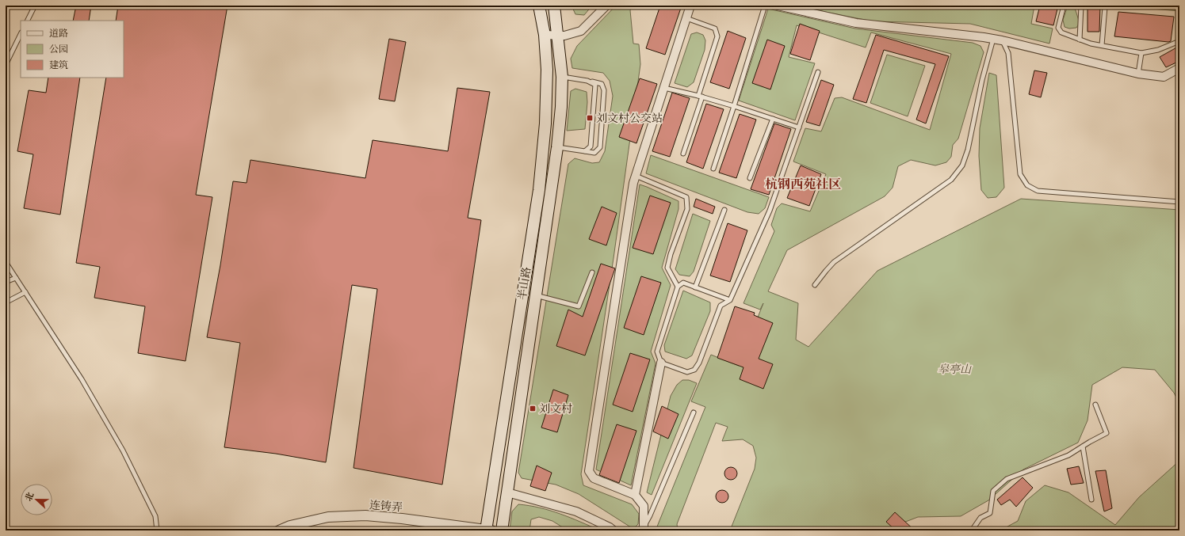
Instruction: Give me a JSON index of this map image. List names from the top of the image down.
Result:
{
  "streets": {
    "main road": ["半山路"],
    "street": ["连铸弄"]
  },
  "crossings": [
    ["半山路", "连铸弄"]
  ],
  "districts": ["杭钢西苑社区"],
  "parks": ["皋亭山"],
  "places": {
    "transit": ["刘文村公交站", "刘文村"]
  },
  "legend": ["道路", "公园", "建筑"],
  "north": "left"
}
